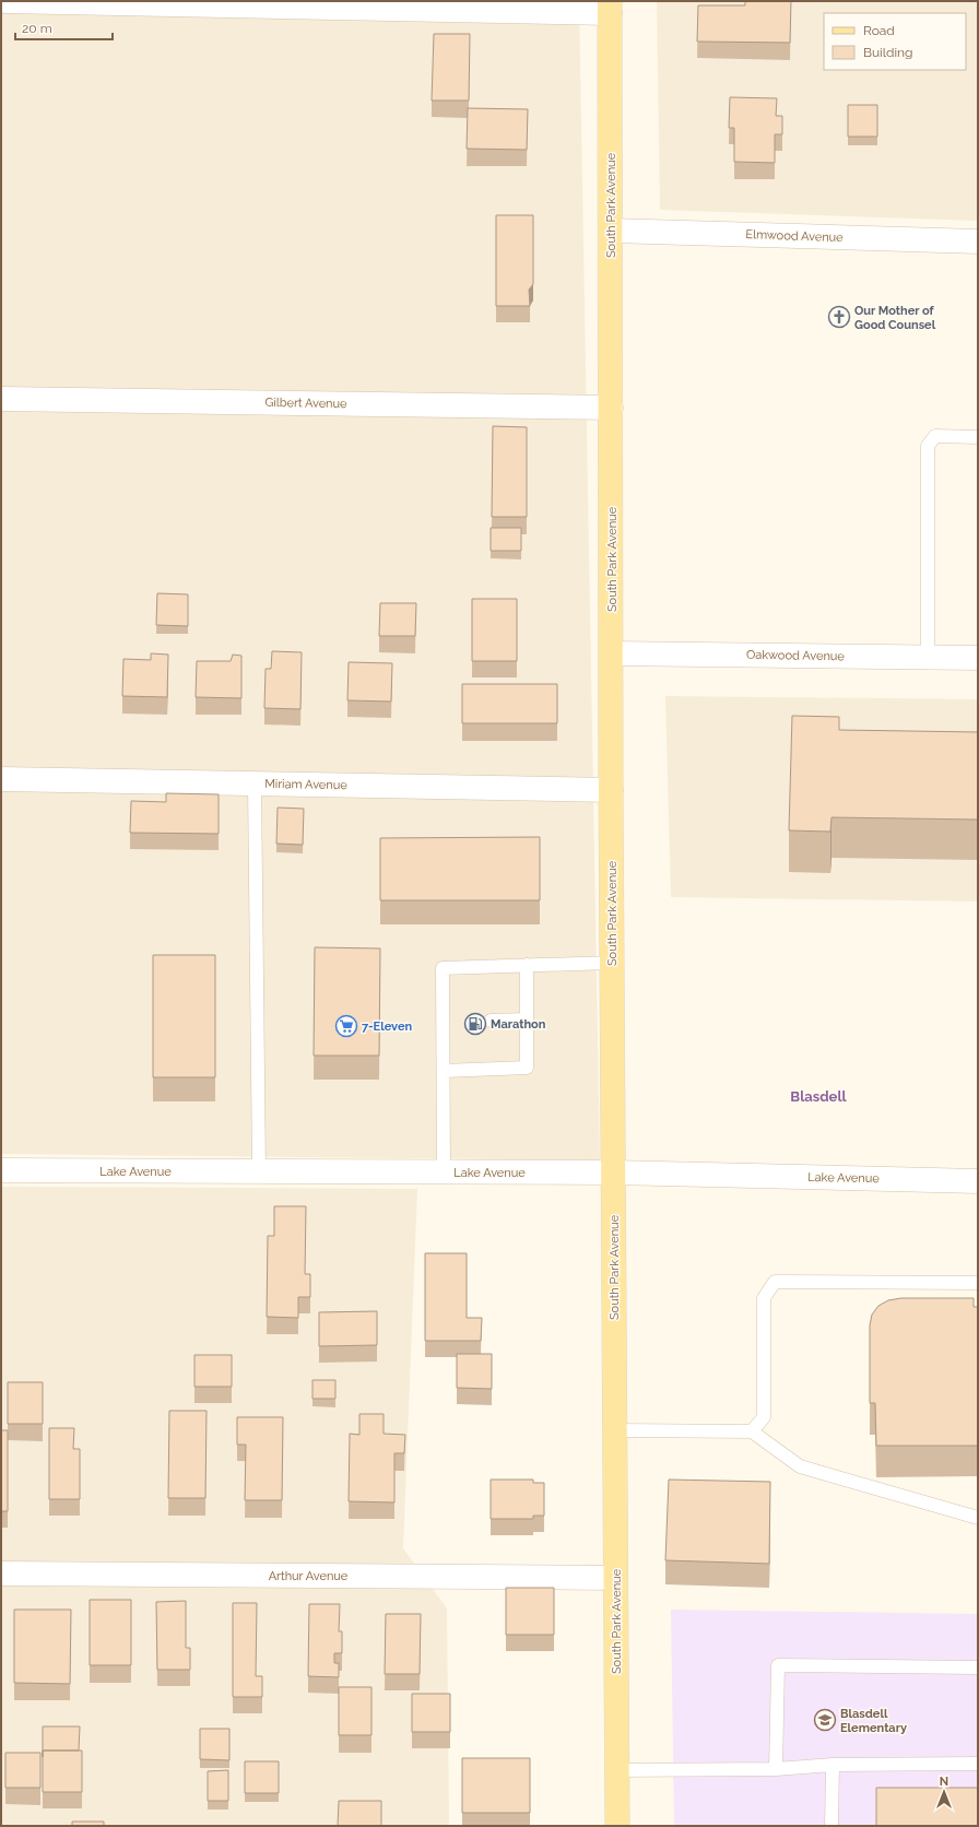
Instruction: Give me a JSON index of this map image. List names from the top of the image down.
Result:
{
  "streets": {
    "main road": ["South Park Avenue"],
    "street": [
      "Elmwood Avenue",
      "Gilbert Avenue",
      "Oakwood Avenue",
      "Miriam Avenue",
      "Lake Avenue",
      "Arthur Avenue"
    ]
  },
  "crossings": [
    ["South Park Avenue", "Elmwood Avenue"],
    ["South Park Avenue", "Gilbert Avenue"],
    ["South Park Avenue", "Oakwood Avenue"],
    ["South Park Avenue", "Miriam Avenue"],
    ["South Park Avenue", "Lake Avenue"],
    ["South Park Avenue", "Arthur Avenue"]
  ],
  "districts": ["Blasdell"],
  "places": {
    "church": ["Our Mother of Good Counsel"],
    "fuel station": ["Marathon"],
    "supermarket": ["7-Eleven"],
    "school or university": ["Blasdell Elementary"]
  },
  "legend": ["Road", "Building"],
  "scale_bar": "20 m",
  "north": "top"
}
